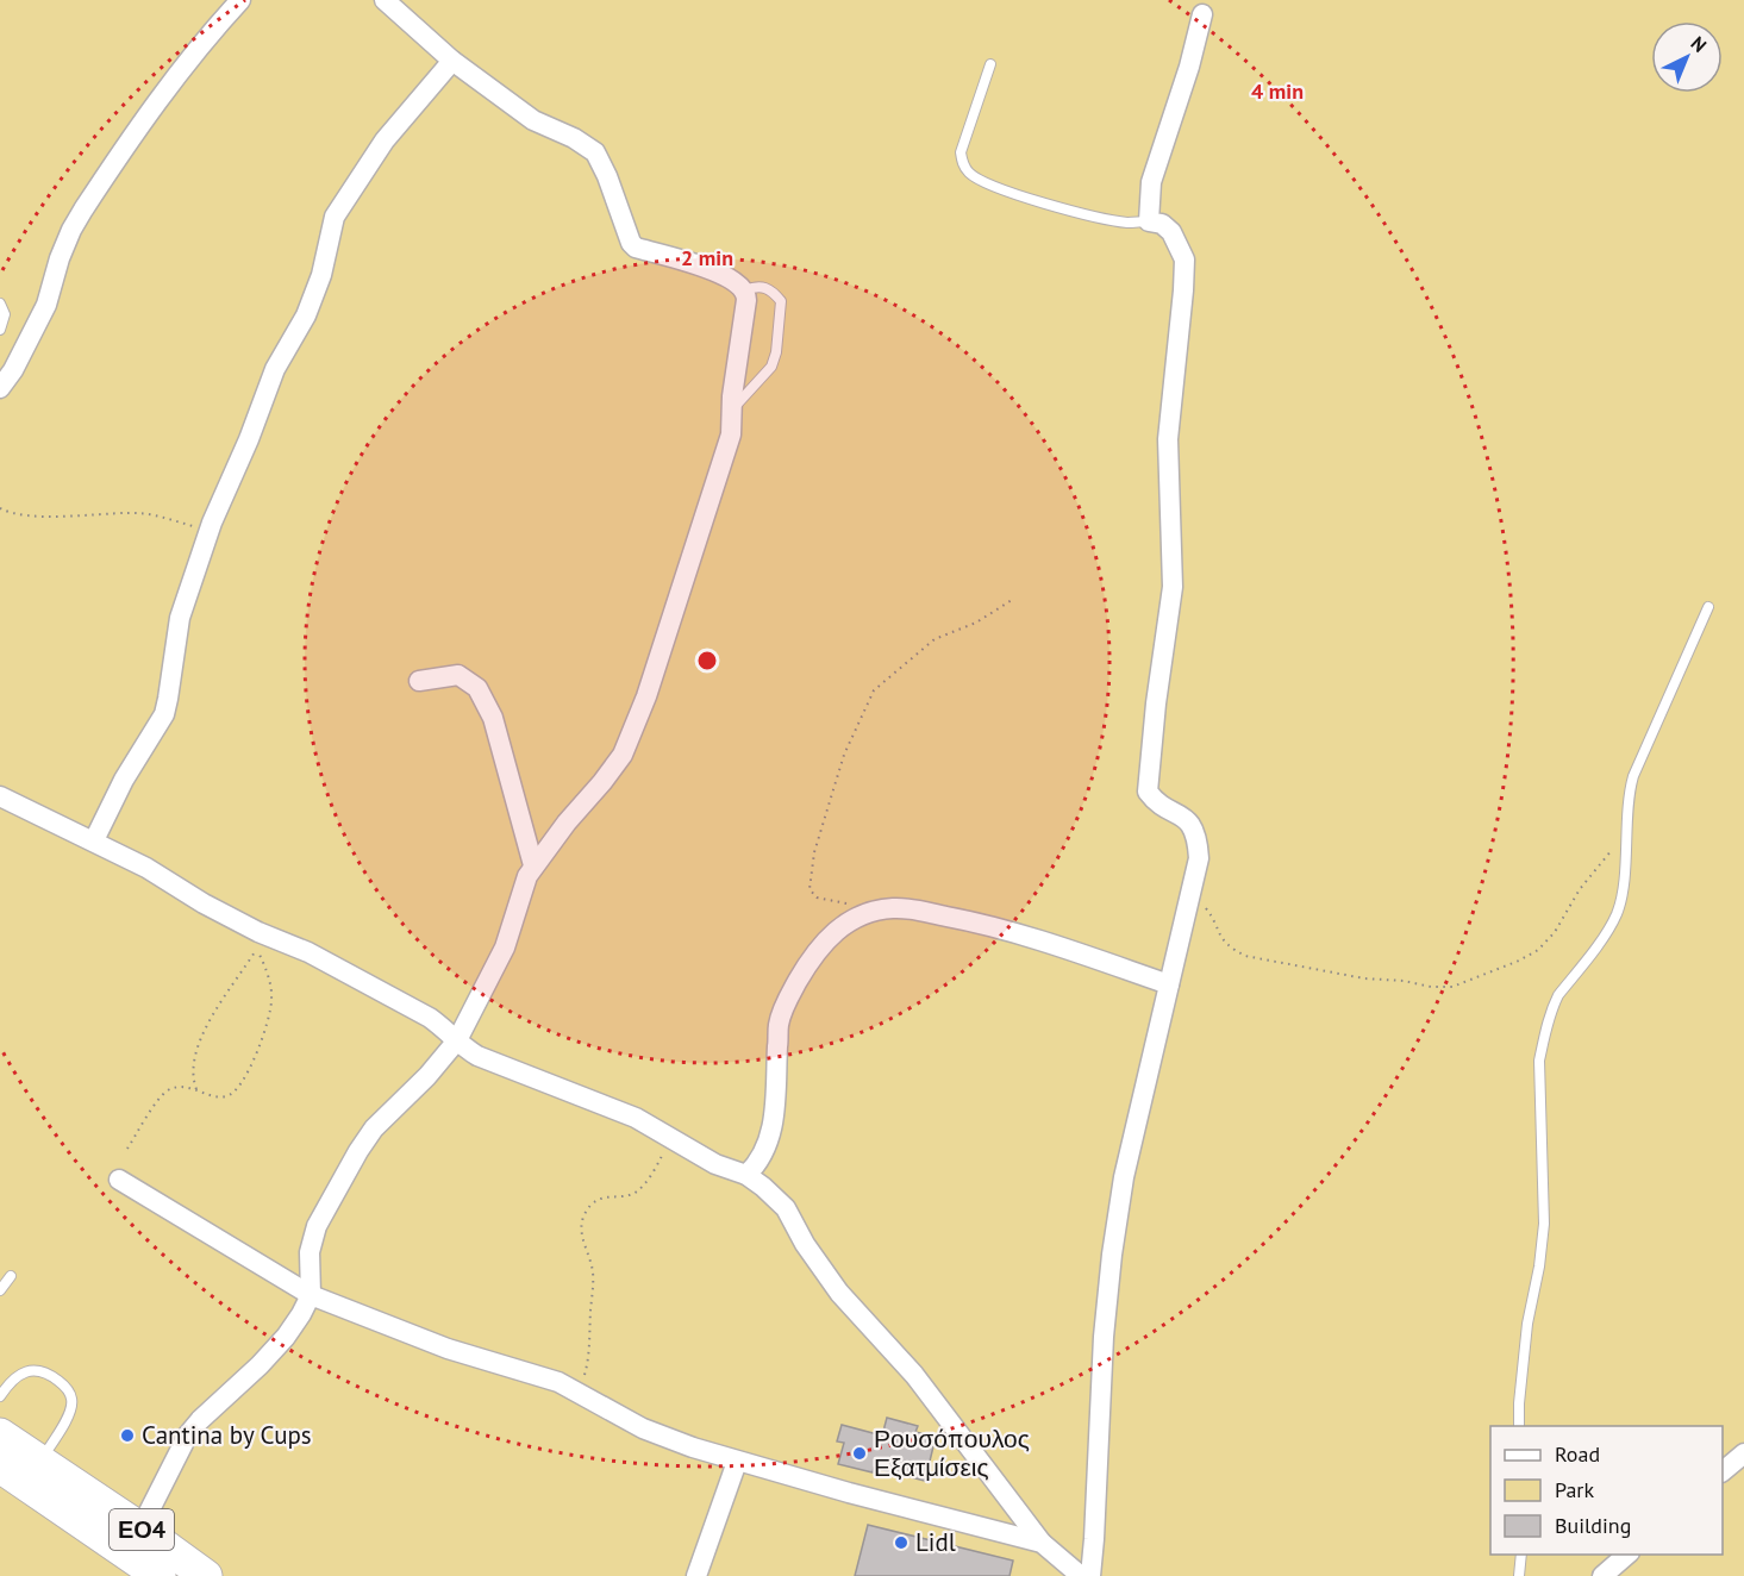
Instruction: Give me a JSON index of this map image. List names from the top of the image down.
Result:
{
  "streets": {
    "main road": ["ΕΟ4"]
  },
  "places": ["Cantina by Cups", "Ρουσόπουλος Εξατμίσεις", "Lidl"],
  "legend": ["Road", "Park", "Building"],
  "north": "top right",
  "rings": ["4 min", "2 min"]
}
